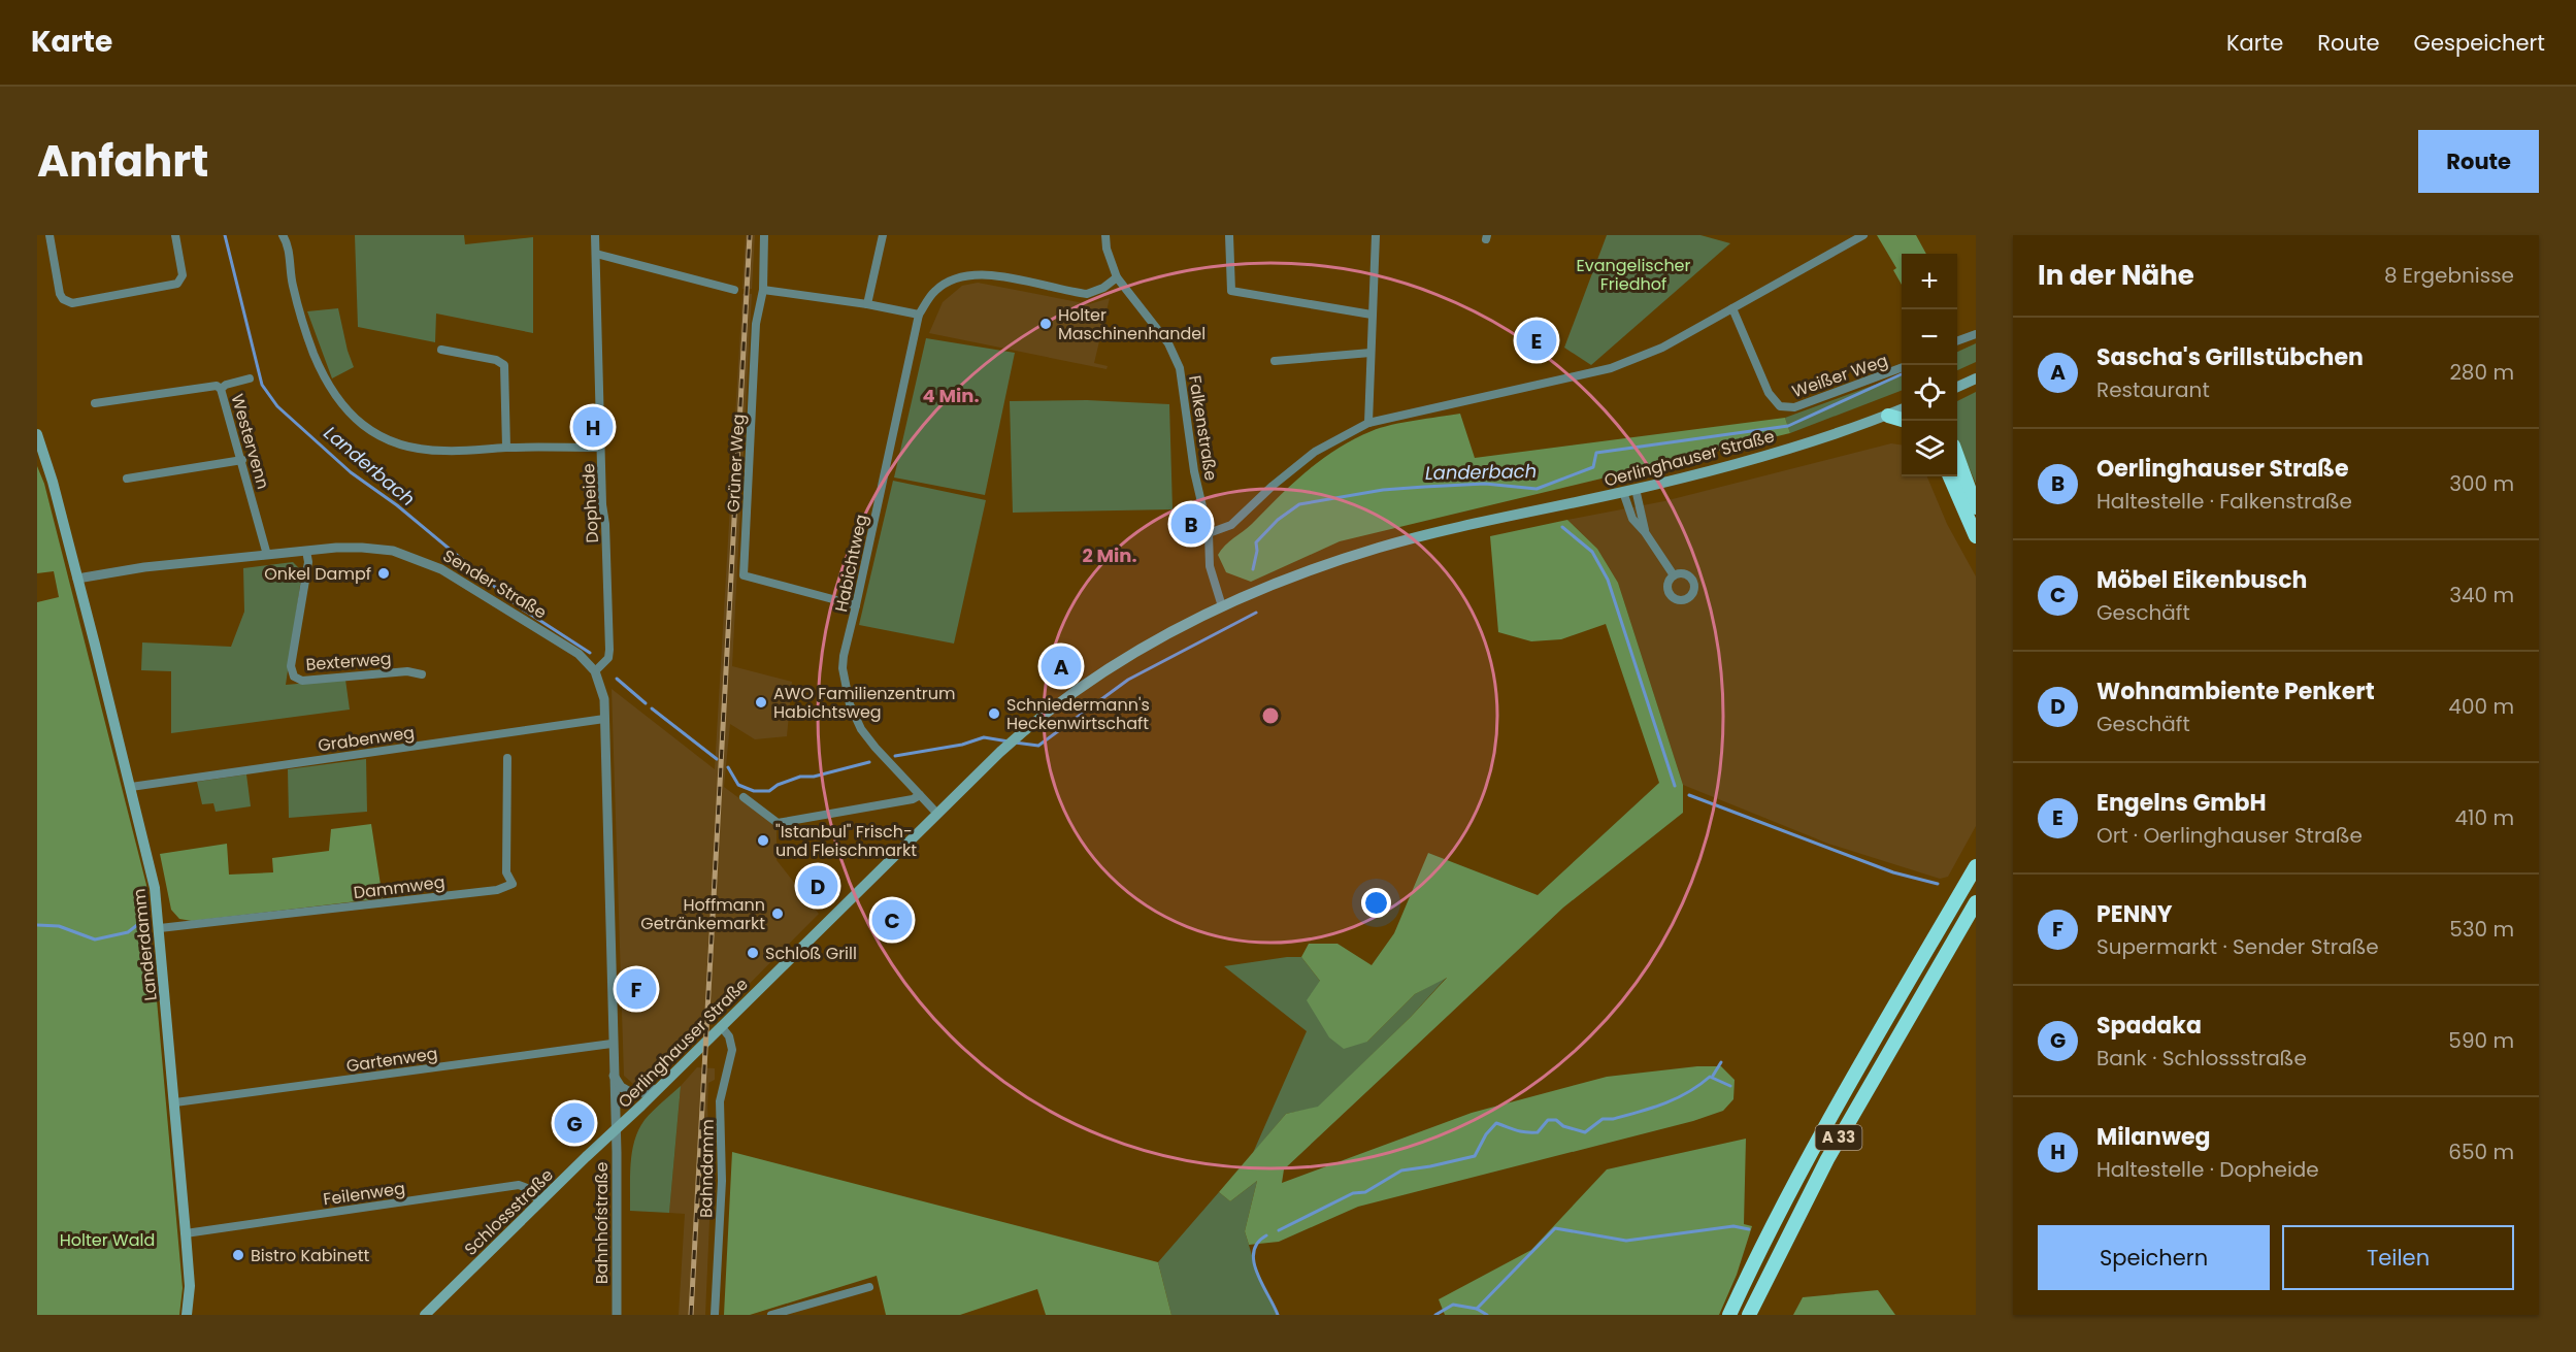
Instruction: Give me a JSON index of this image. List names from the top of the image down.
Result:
{
  "streets": {
    "highway": ["A 33"],
    "main road": ["Oerlinghauser Straße", "Landerdamm", "Schlossstraße"],
    "street": [
      "Weißer Weg",
      "Falkenstraße",
      "Westervenn",
      "Grüner Weg",
      "Dopheide",
      "Habichtweg",
      "Sender Straße",
      "Bexterweg",
      "Grabenweg",
      "Dammweg",
      "Gartenweg",
      "Bahndamm",
      "Feilenweg",
      "Bahnhofstraße"
    ]
  },
  "crossings": [
    ["Falkenstraße", "Oerlinghauser Straße"],
    ["Falkenstraße", "Habichtweg"],
    ["Westervenn", "Sender Straße"],
    ["Oerlinghauser Straße", "Habichtweg"],
    ["Oerlinghauser Straße", "Sender Straße"],
    ["Oerlinghauser Straße", "Bahndamm"],
    ["Oerlinghauser Straße", "Schlossstraße"],
    ["Oerlinghauser Straße", "Bahnhofstraße"],
    ["Grüner Weg", "Habichtweg"],
    ["Dopheide", "Sender Straße"],
    ["Sender Straße", "Bexterweg"],
    ["Sender Straße", "Grabenweg"],
    ["Sender Straße", "Landerdamm"],
    ["Sender Straße", "Gartenweg"],
    ["Sender Straße", "Schlossstraße"],
    ["Sender Straße", "Bahnhofstraße"],
    ["Grabenweg", "Landerdamm"],
    ["Dammweg", "Landerdamm"],
    ["Landerdamm", "Gartenweg"],
    ["Landerdamm", "Feilenweg"],
    ["Feilenweg", "Schlossstraße"],
    ["Schlossstraße", "Bahnhofstraße"]
  ],
  "water": ["Landerbach"],
  "parks": ["Evangelischer Friedhof", "Holter Wald"],
  "places": [
    "Holter Maschinenhandel",
    "Onkel Dampf",
    "AWO Familienzentrum Habichtsweg",
    "Schniedermann's Heckenwirtschaft",
    "\"Istanbul\" Frisch- und Fleischmarkt",
    "Hoffmann Getränkemarkt",
    "Schloß Grill",
    "Bistro Kabinett"
  ],
  "page": {
    "header": "Karte",
    "nav": ["Karte", "Route", "Gespeichert"],
    "title": "Anfahrt",
    "buttons": [
      "Route",
      ["Speichern", "Teilen"]
    ],
    "heading": ["In der Nähe", "8 Ergebnisse"],
    "map_buttons": ["+", "−"],
    "list": [
      {
        "mark": "A",
        "name": "Sascha's Grillstübchen",
        "note": "Restaurant",
        "value": "280 m"
      },
      {
        "mark": "B",
        "name": "Oerlinghauser Straße",
        "note": "Haltestelle · Falkenstraße",
        "value": "300 m"
      },
      {
        "mark": "C",
        "name": "Möbel Eikenbusch",
        "note": "Geschäft",
        "value": "340 m"
      },
      {
        "mark": "D",
        "name": "Wohnambiente Penkert",
        "note": "Geschäft",
        "value": "400 m"
      },
      {
        "mark": "E",
        "name": "Engelns GmbH",
        "note": "Ort · Oerlinghauser Straße",
        "value": "410 m"
      },
      {
        "mark": "F",
        "name": "PENNY",
        "note": "Supermarkt · Sender Straße",
        "value": "530 m"
      },
      {
        "mark": "G",
        "name": "Spadaka",
        "note": "Bank · Schlossstraße",
        "value": "590 m"
      },
      {
        "mark": "H",
        "name": "Milanweg",
        "note": "Haltestelle · Dopheide",
        "value": "650 m"
      }
    ],
    "pins": [
      "E",
      "H",
      "B",
      "A",
      "D",
      "C",
      "F",
      "G"
    ]
  },
  "rings": ["4 Min.", "2 Min."]
}
